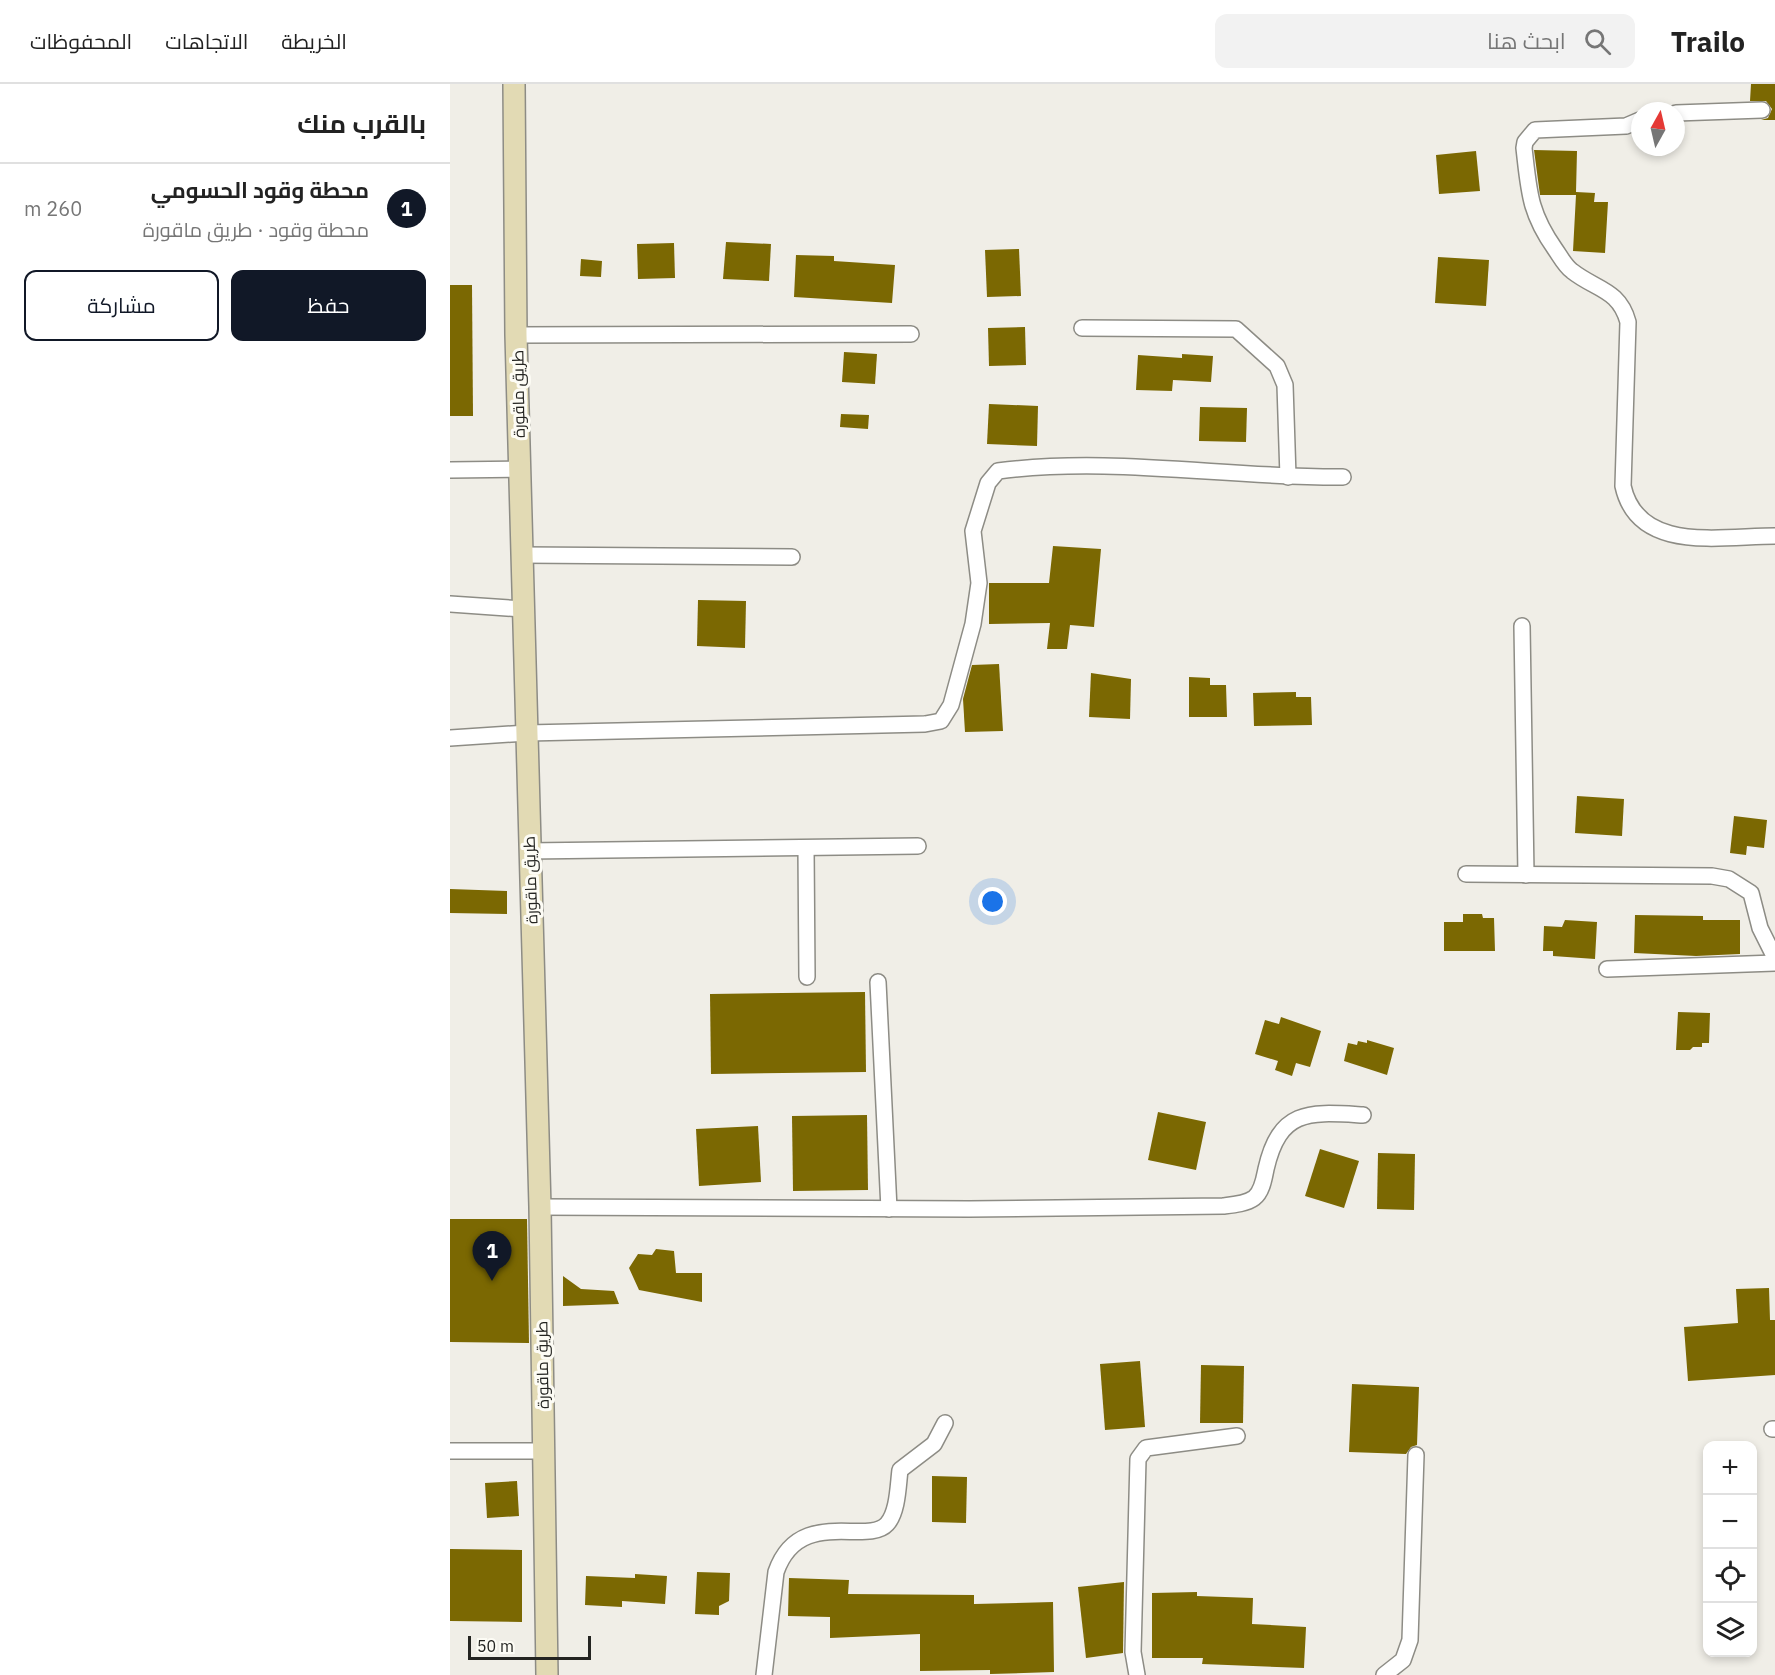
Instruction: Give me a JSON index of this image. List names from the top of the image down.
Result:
{
  "streets": {
    "street": ["طريق ماقورة"]
  },
  "scale_bar": "50 m",
  "north": "top",
  "page": {
    "header": "Trailo",
    "search": "ابحث هنا",
    "nav": ["الخريطة", "الاتجاهات", "المحفوظات"],
    "heading": "بالقرب منك",
    "list": [
      {
        "mark": "1",
        "name": "محطة وقود الحسومي",
        "note": "محطة وقود · طريق ماقورة",
        "value": "260 m"
      }
    ],
    "buttons": ["حفظ", "مشاركة"],
    "pins": "1",
    "map_buttons": ["+", "−"],
    "scale": "50 m"
  }
}
